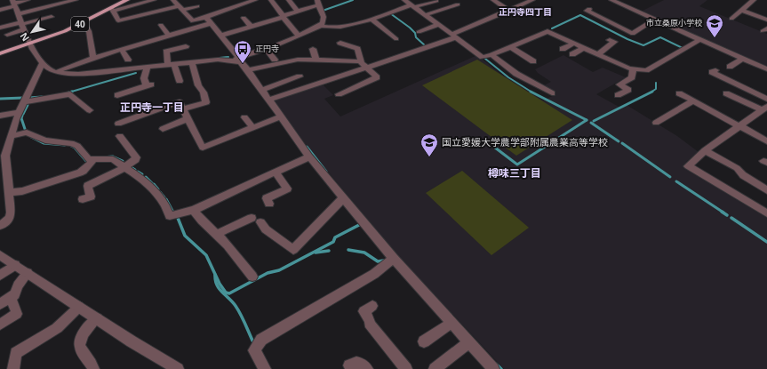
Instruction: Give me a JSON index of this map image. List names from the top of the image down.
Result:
{
  "streets": {
    "main road": ["40"]
  },
  "districts": ["正円寺四丁目", "正円寺一丁目", "樽味三丁目"],
  "places": {
    "school or university": ["市立桑原小学校", "国立愛媛大学農学部附属農業高等学校"],
    "bus stop": ["正円寺"]
  },
  "north": "bottom left"
}
